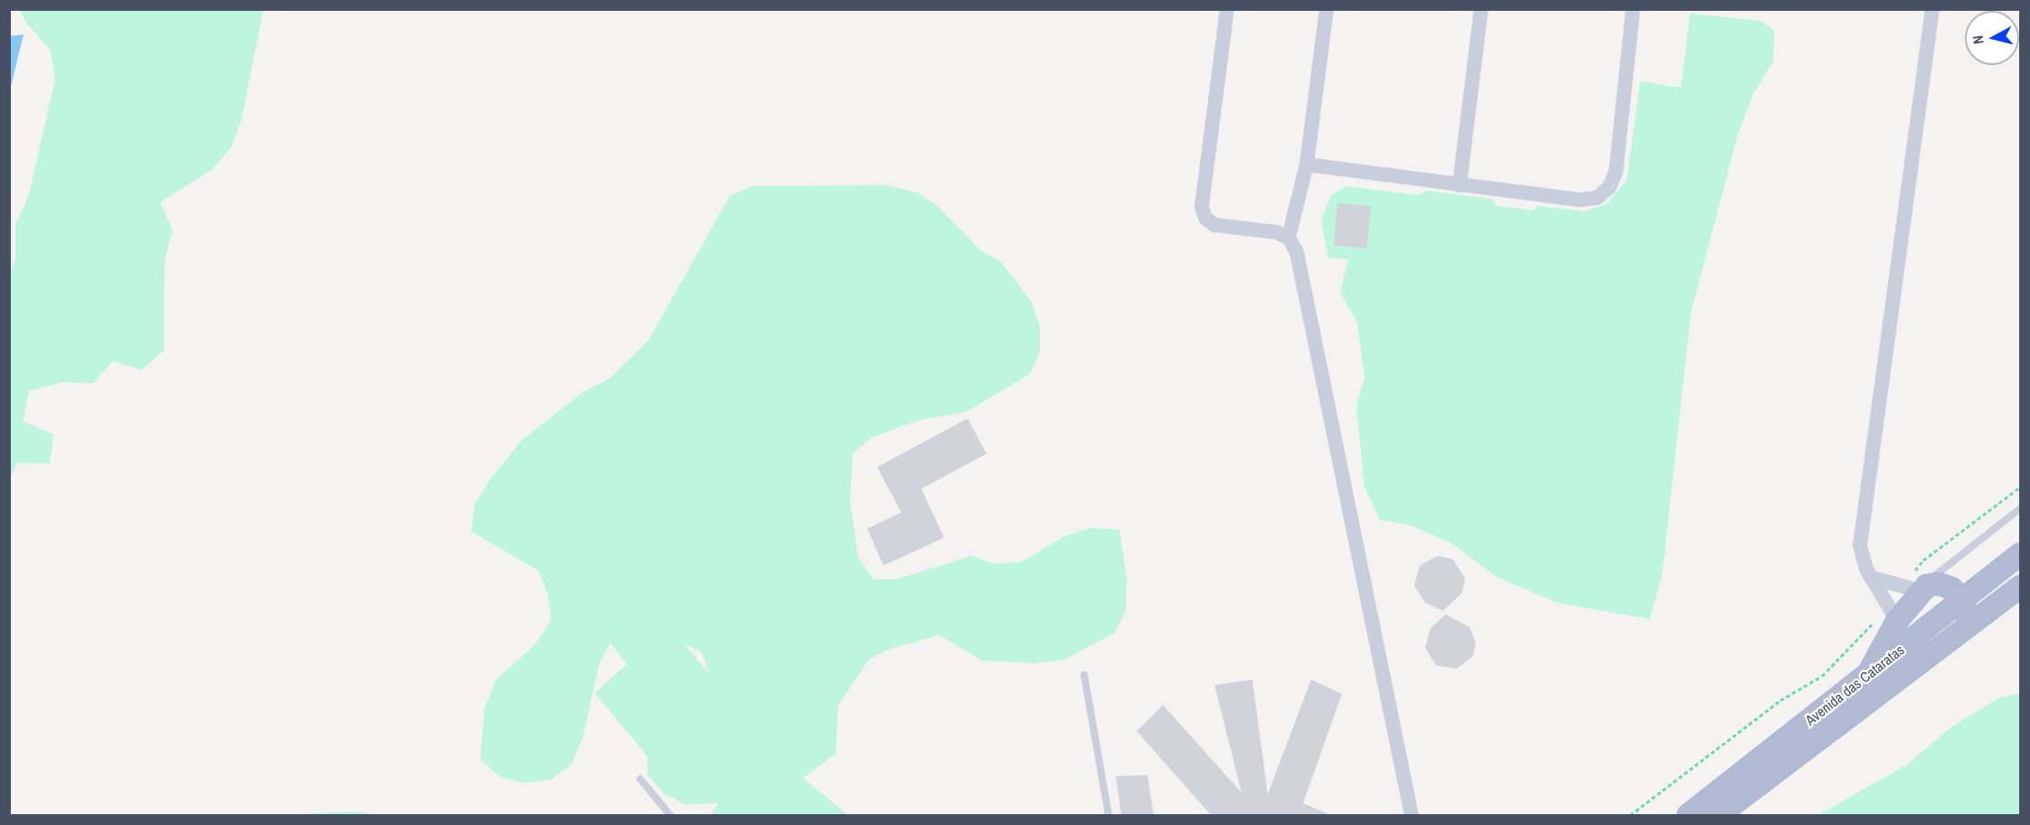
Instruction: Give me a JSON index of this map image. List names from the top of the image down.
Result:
{
  "streets": {
    "main road": ["Avenida das Cataratas"]
  },
  "north": "left"
}
